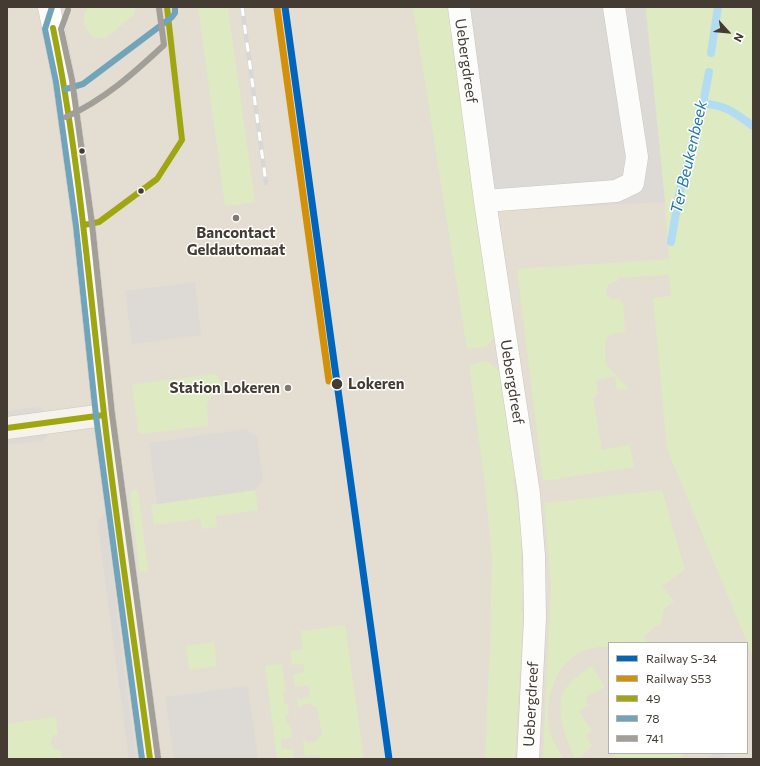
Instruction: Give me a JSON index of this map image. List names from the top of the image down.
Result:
{
  "streets": {
    "street": ["Uebergdreef"]
  },
  "water": ["Ter Beukenbeek"],
  "places": ["Bancontact Geldautomaat", "Lokeren", "Station Lokeren"],
  "lines": [
    "rail line S-34",
    "transit line 49",
    "transit line 78",
    "rail line S53",
    "transit line 741"
  ],
  "legend": [
    "Railway S-34",
    "Railway S53",
    "49",
    "78",
    "741"
  ],
  "north": "bottom right"
}
